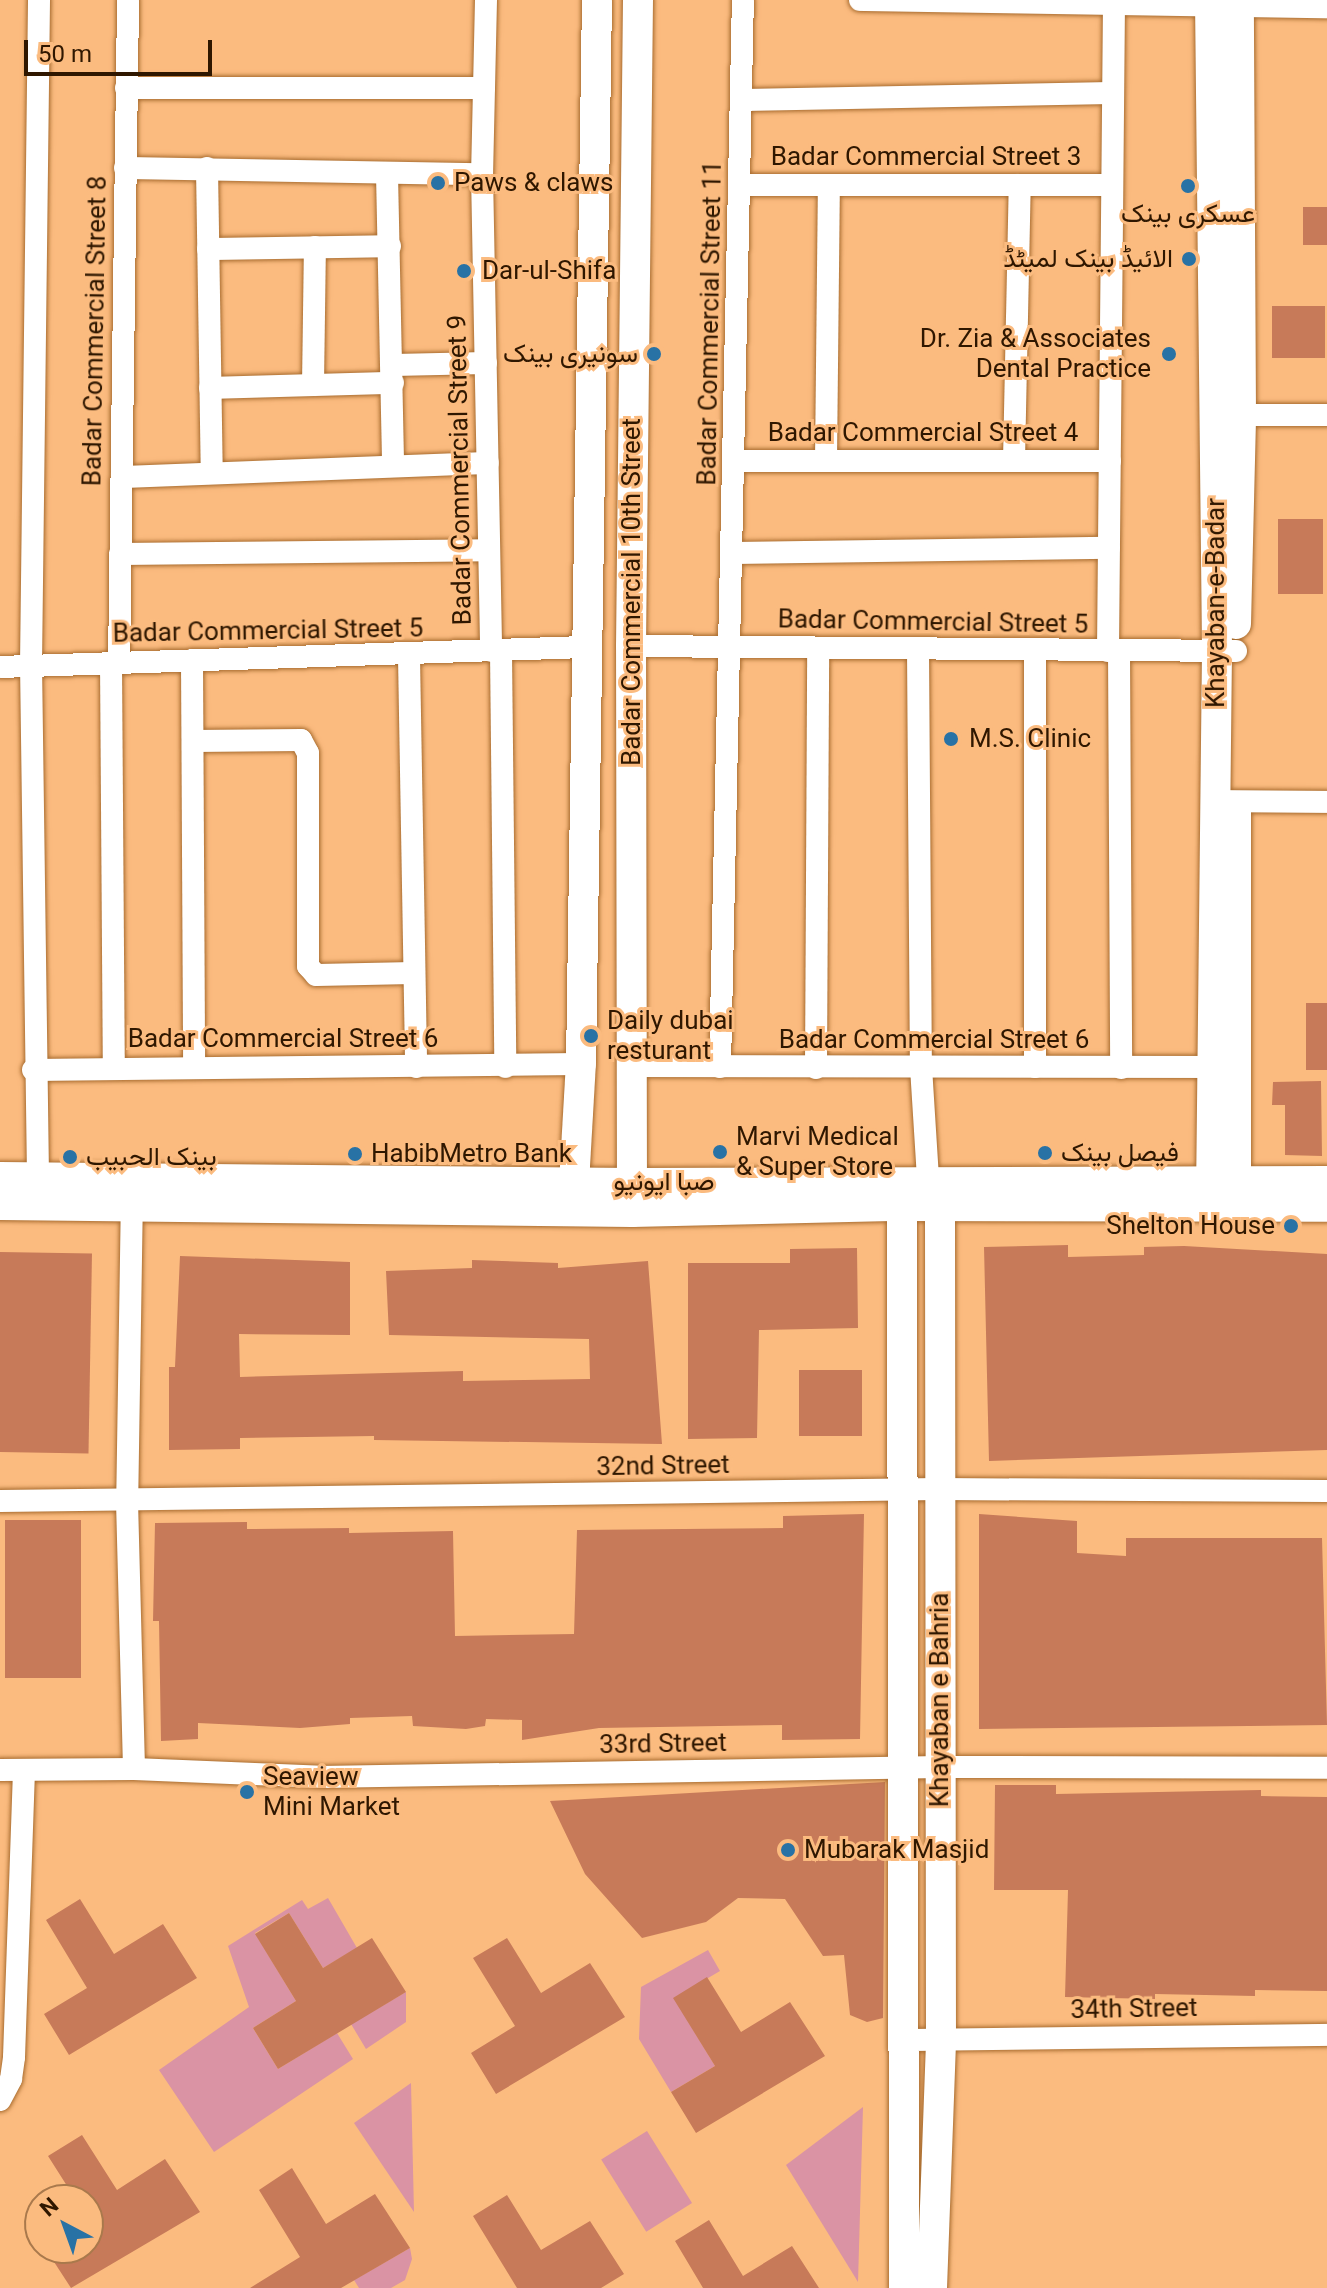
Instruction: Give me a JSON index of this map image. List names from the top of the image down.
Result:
{
  "streets": {
    "main road": [
      "Badar Commercial 10th Street",
      "Khayaban-e-Badar",
      "صبا ایونیو",
      "Khayaban e Bahria"
    ],
    "street": [
      "Badar Commercial Street 3",
      "Badar Commercial Street 11",
      "Badar Commercial Street 8",
      "Badar Commercial Street 4",
      "Badar Commercial Street 9",
      "Badar Commercial Street 5",
      "Badar Commercial Street 6",
      "32nd Street",
      "33rd Street",
      "34th Street"
    ]
  },
  "crossings": [
    ["Badar Commercial Street 3", "Badar Commercial Street 11"],
    ["Badar Commercial Street 11", "Badar Commercial Street 4"],
    ["Badar Commercial Street 11", "Badar Commercial Street 5"],
    ["Badar Commercial Street 11", "Badar Commercial Street 6"],
    ["Badar Commercial Street 8", "Badar Commercial Street 5"],
    ["Badar Commercial Street 8", "Badar Commercial Street 6"],
    ["Badar Commercial Street 9", "Badar Commercial Street 5"],
    ["Badar Commercial Street 9", "Badar Commercial Street 6"],
    ["Badar Commercial 10th Street", "Badar Commercial Street 5"],
    ["Badar Commercial 10th Street", "Badar Commercial Street 6"],
    ["Badar Commercial 10th Street", "صبا ایونیو"],
    ["Khayaban-e-Badar", "Badar Commercial Street 5"],
    ["Khayaban-e-Badar", "Badar Commercial Street 6"],
    ["Khayaban-e-Badar", "صبا ایونیو"],
    ["صبا ایونیو", "Khayaban e Bahria"],
    ["32nd Street", "Khayaban e Bahria"],
    ["Khayaban e Bahria", "33rd Street"],
    ["Khayaban e Bahria", "34th Street"]
  ],
  "places": [
    "Paws & claws",
    "عسکری بینک",
    "الائیڈ بینک لمیٹڈ",
    "Dar-ul-Shifa",
    "سونیری بینک",
    "Dr. Zia & Associates Dental Practice",
    "M.S. Clinic",
    "Daily dubai resturant",
    "Marvi Medical & Super Store",
    "فیصل بینک",
    "HabibMetro Bank",
    "بينک الحبيب",
    "Shelton House",
    "Seaview Mini Market",
    "Mubarak Masjid"
  ],
  "scale_bar": "50 m",
  "north": "top left"
}
